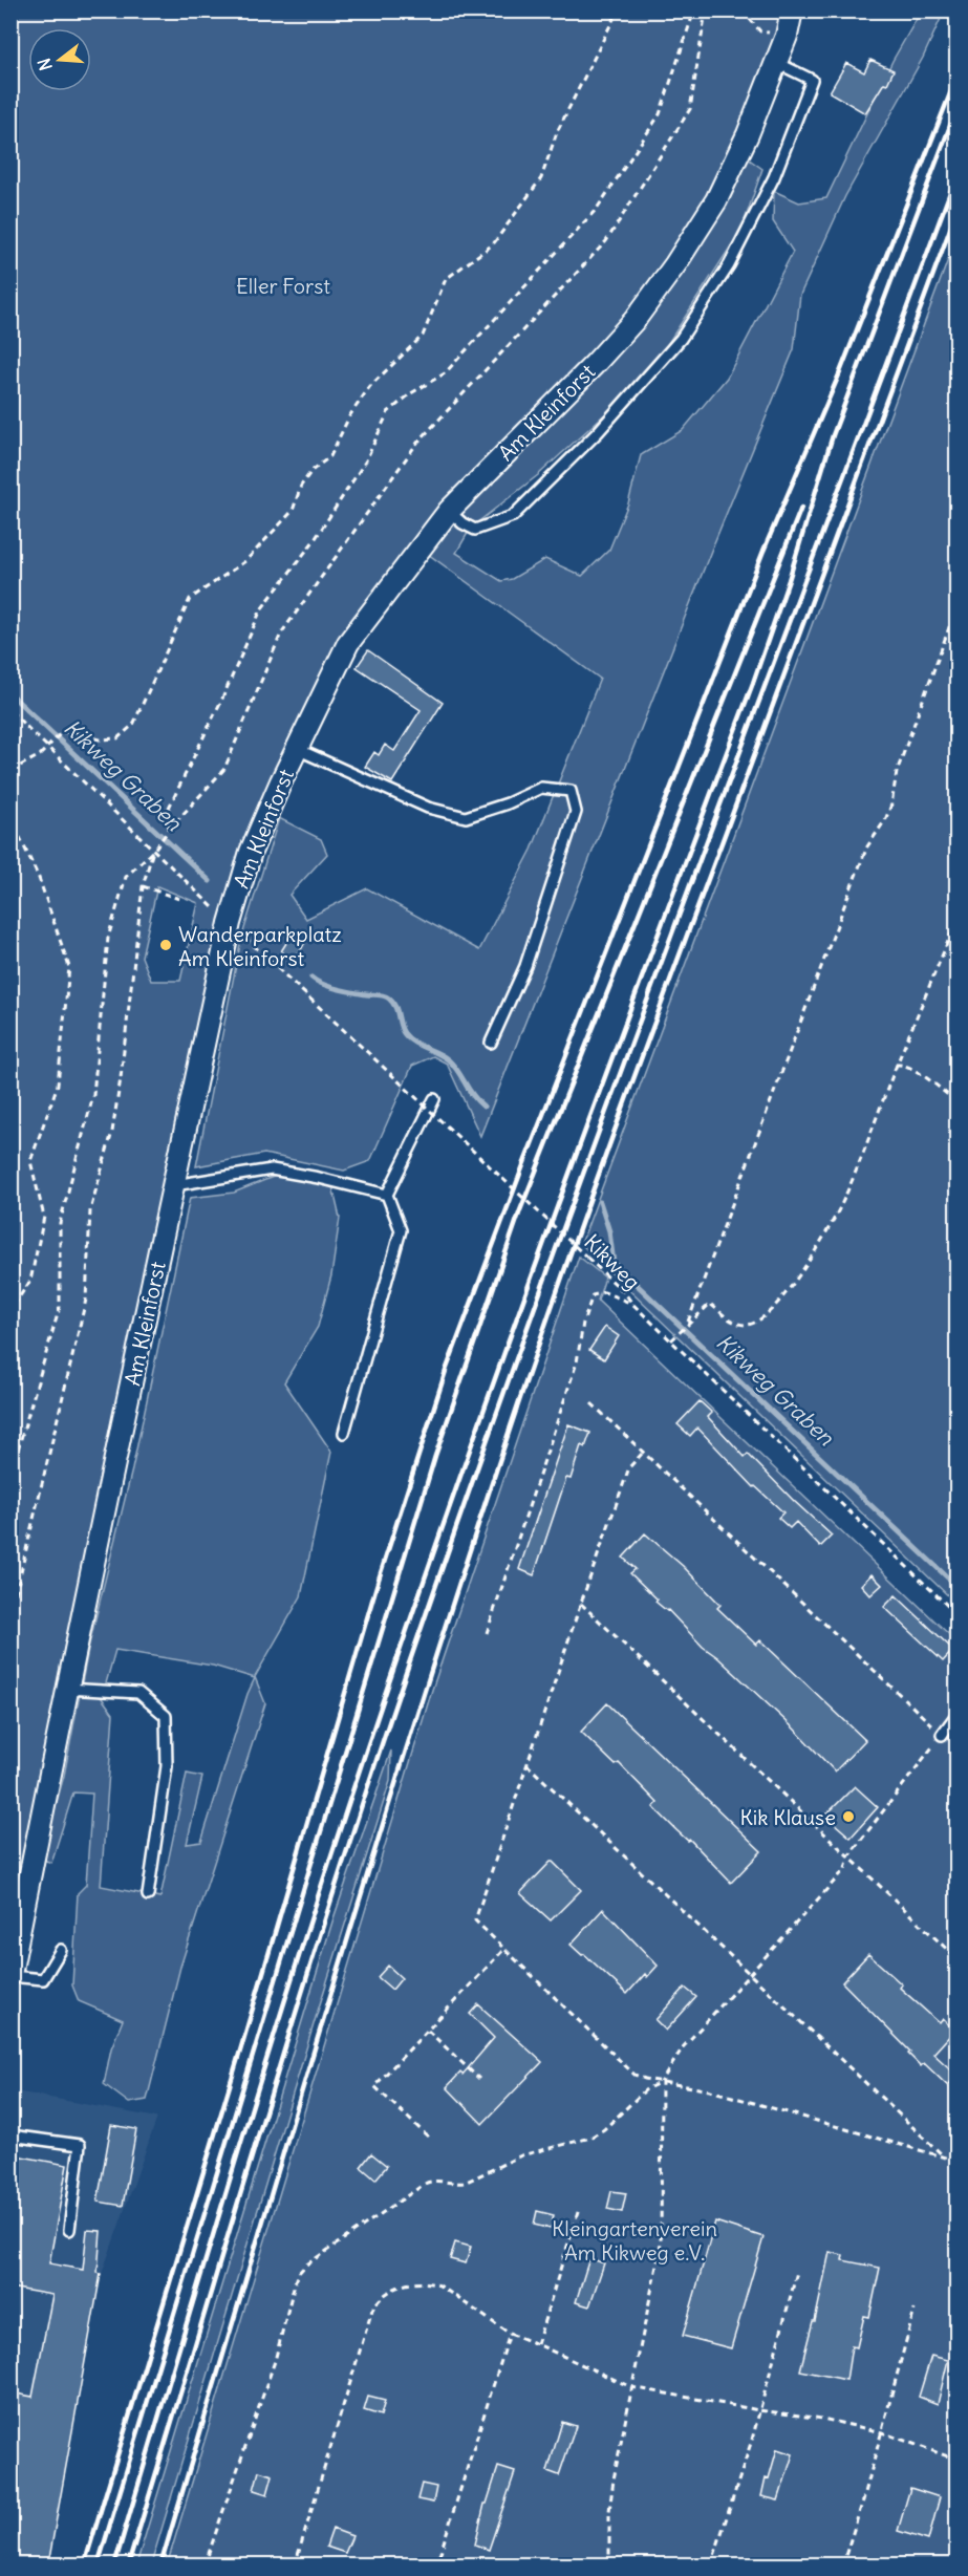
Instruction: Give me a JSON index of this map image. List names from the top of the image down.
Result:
{
  "streets": {
    "street": ["Am Kleinforst"],
    "path": ["Kikweg"]
  },
  "crossings": [
    ["Am Kleinforst", "Kikweg"]
  ],
  "water": ["Kikweg Graben"],
  "parks": ["Eller Forst", "Kleingartenverein Am Kikweg e.V."],
  "places": ["Wanderparkplatz Am Kleinforst", "Kik Klause"],
  "north": "left"
}
